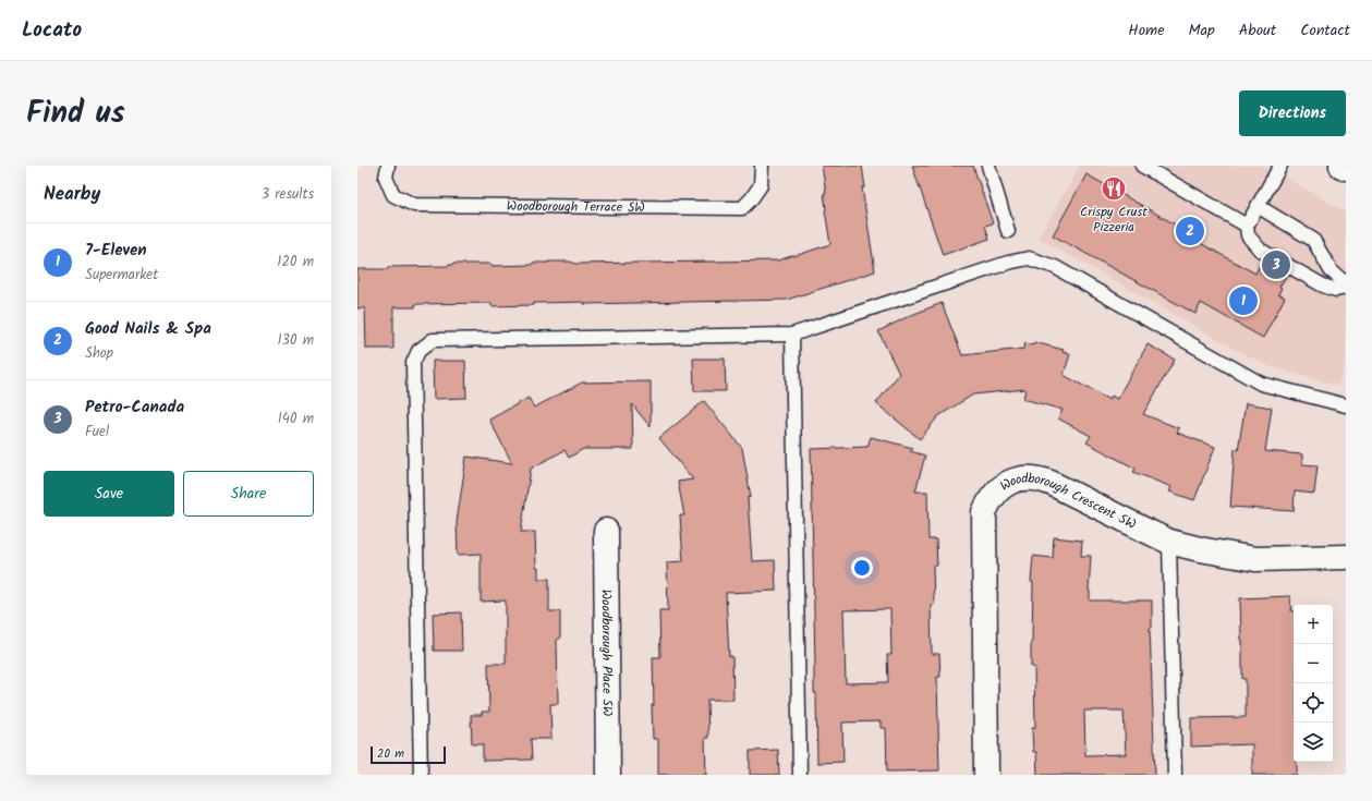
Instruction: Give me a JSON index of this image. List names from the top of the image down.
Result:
{
  "streets": {
    "street": ["Woodborough Crescent SW", "Woodborough Place SW"],
    "lane": ["Woodborough Terrace SW"]
  },
  "places": {
    "restaurant": ["Crispy Crust Pizzeria"]
  },
  "scale_bar": "20 m",
  "page": {
    "header": "Locato",
    "nav": [
      "Home",
      "Map",
      "About",
      "Contact"
    ],
    "title": "Find us",
    "buttons": [
      "Directions",
      ["Save", "Share"]
    ],
    "heading": ["Nearby", "3 results"],
    "pins": ["2", "3", "1"],
    "list": [
      {
        "mark": "1",
        "name": "7-Eleven",
        "note": "Supermarket",
        "value": "120 m"
      },
      {
        "mark": "2",
        "name": "Good Nails & Spa",
        "note": "Shop",
        "value": "130 m"
      },
      {
        "mark": "3",
        "name": "Petro-Canada",
        "note": "Fuel",
        "value": "140 m"
      }
    ],
    "map_buttons": ["+", "−"],
    "scale": "20 m"
  }
}
